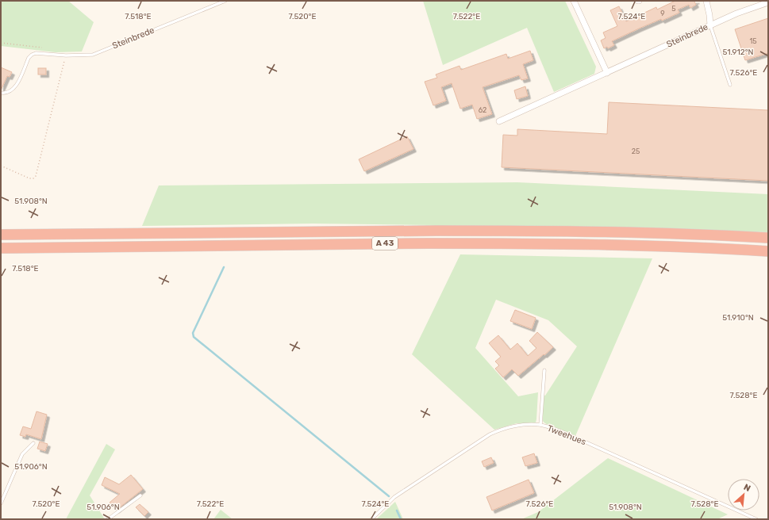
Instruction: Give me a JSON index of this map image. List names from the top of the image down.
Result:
{
  "streets": {
    "highway": ["A 43"],
    "street": ["Steinbrede"],
    "lane": ["Tweehues"]
  },
  "house_numbers": [
    "5",
    "9",
    "15",
    "62",
    "25"
  ],
  "north": "top right",
  "coordinates": [
    "7.518°E",
    "7.520°E",
    "7.522°E",
    "7.524°E",
    "51.912°N",
    "7.526°E",
    "51.908°N",
    "51.910°N",
    "7.528°E",
    "51.906°N"
  ]
}
